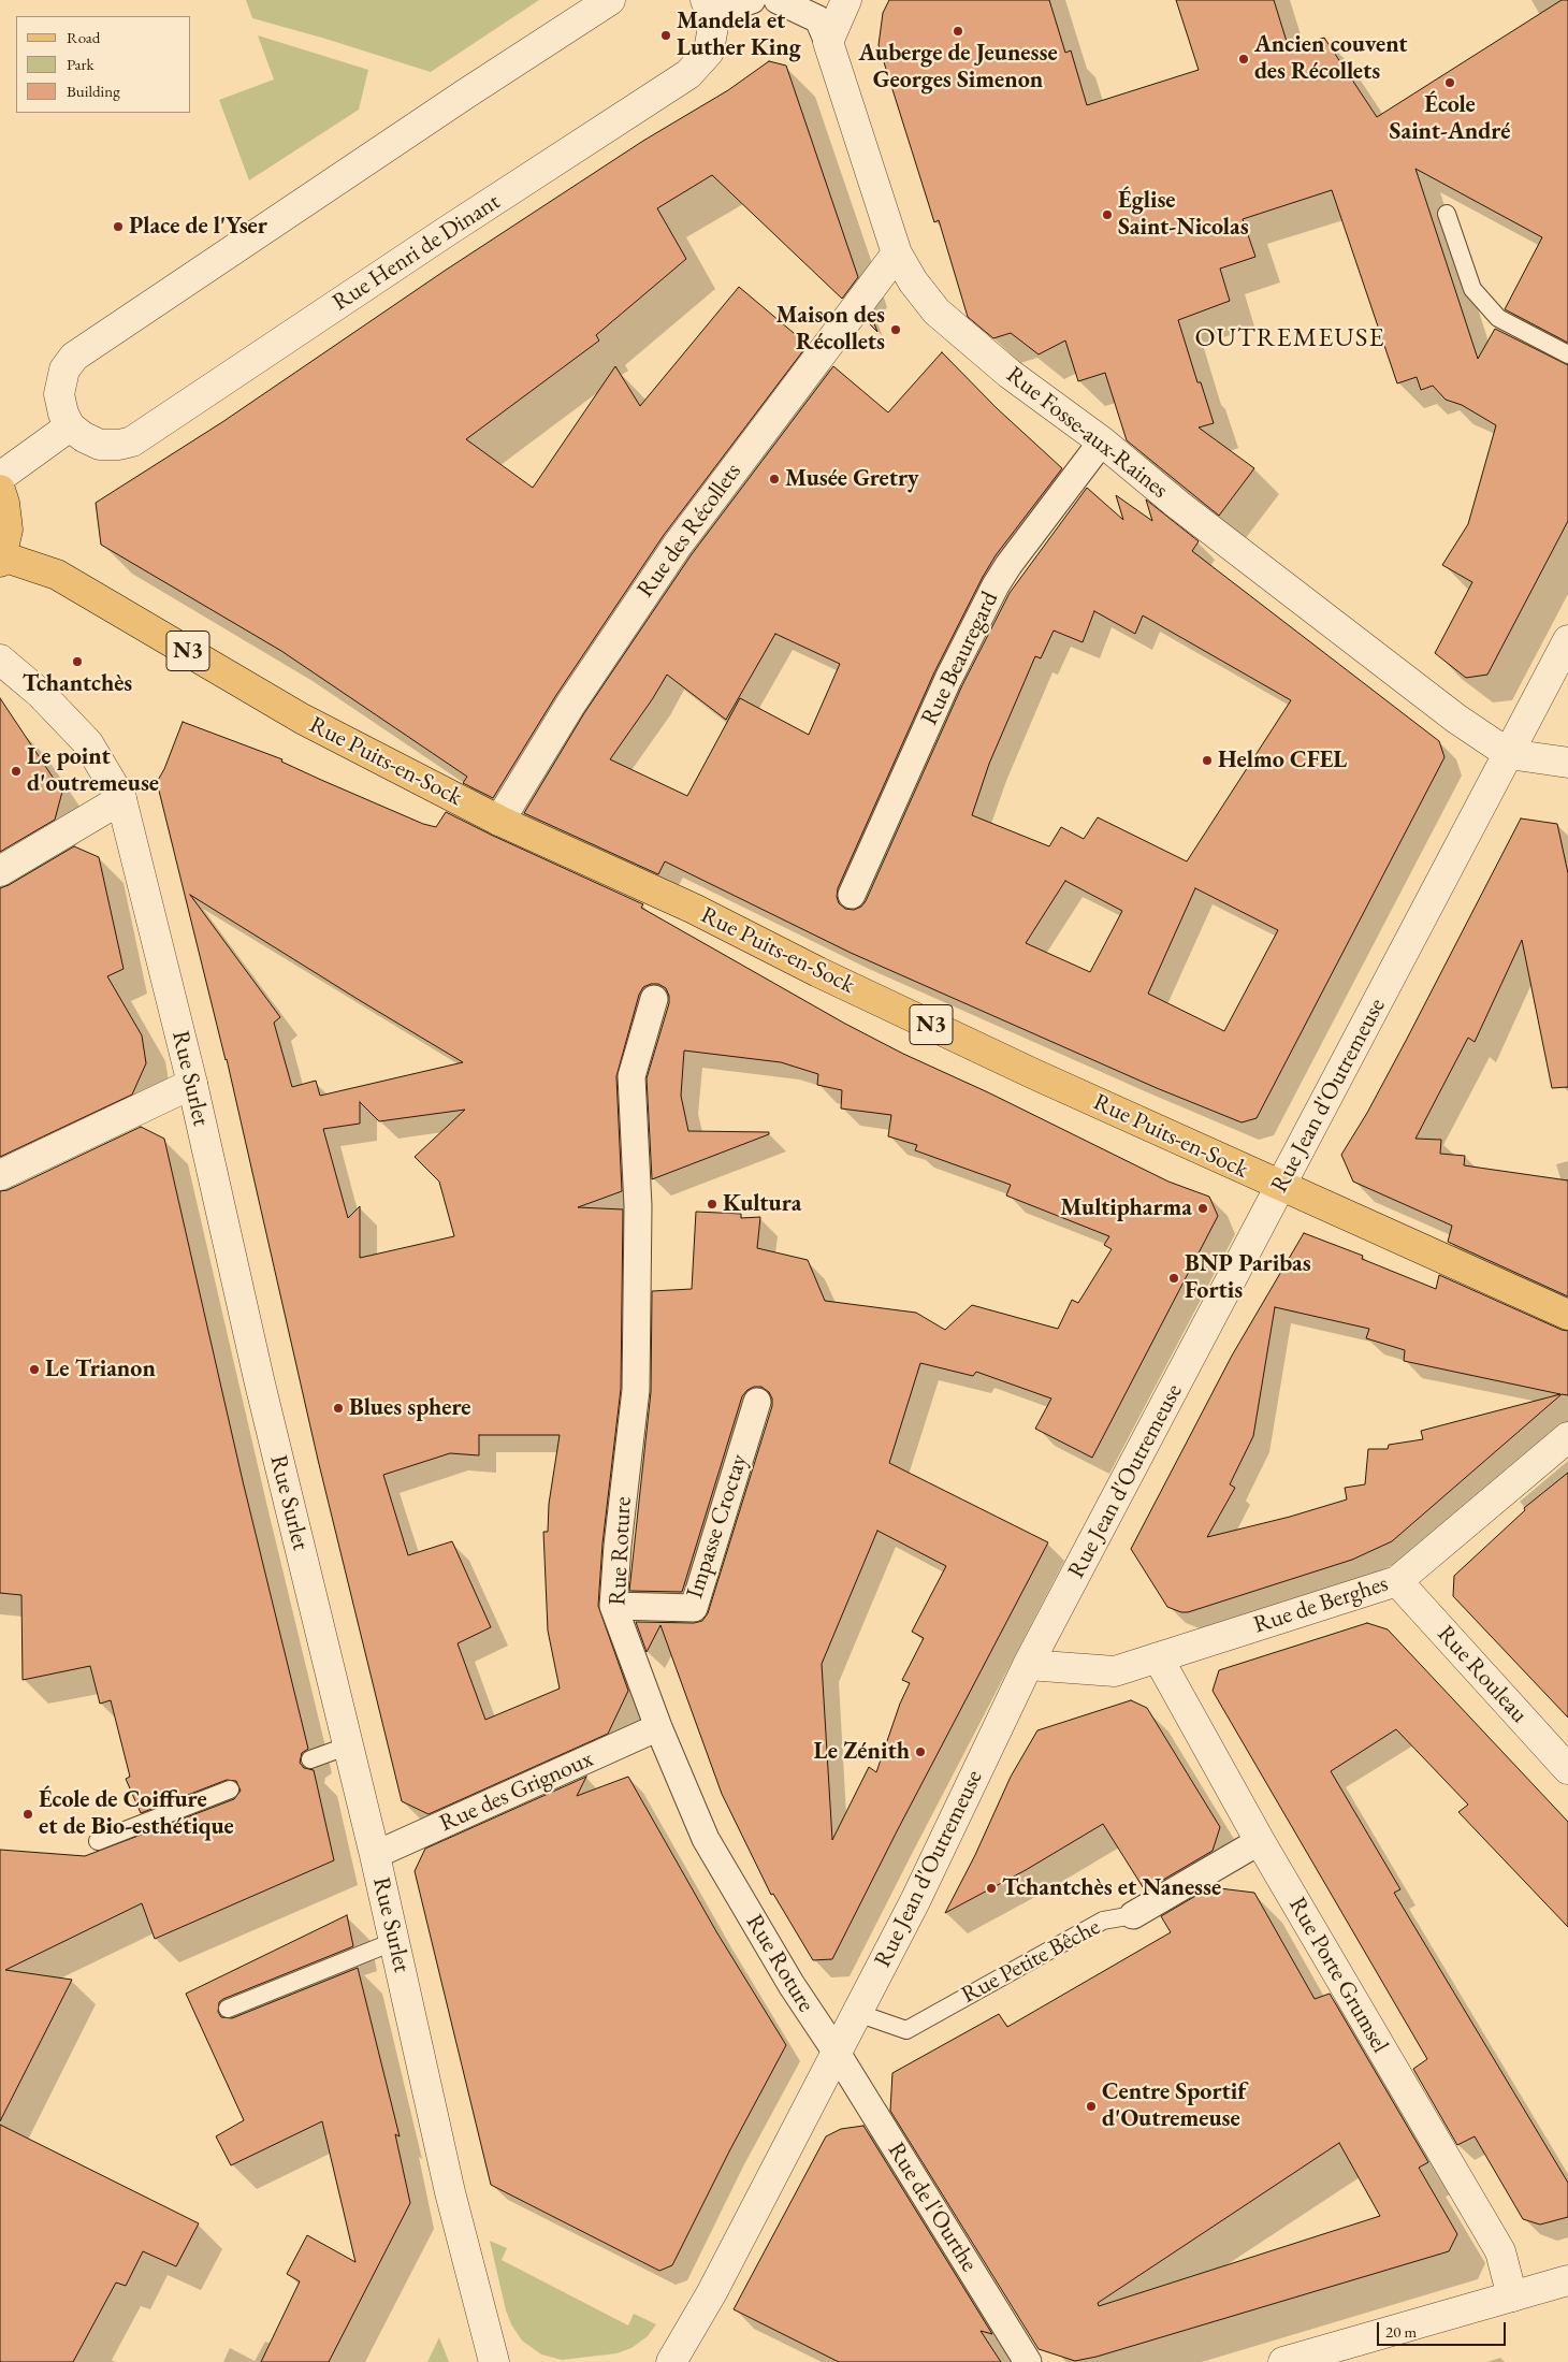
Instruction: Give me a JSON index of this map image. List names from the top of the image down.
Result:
{
  "streets": {
    "main road": ["N3", "Rue Puits-en-Sock"],
    "street": [
      "Rue Henri de Dinant",
      "Rue Fosse-aux-Raines",
      "Rue des Récollets",
      "Rue Beauregard",
      "Rue Surlet",
      "Rue Jean d'Outremeuse",
      "Impasse Croctay",
      "Rue Roture",
      "Rue de Berghes",
      "Rue Rouleau",
      "Rue des Grignoux",
      "Rue Petite Bêche",
      "Rue Porte Grumsel",
      "Rue de l'Ourthe"
    ]
  },
  "crossings": [
    ["Rue Fosse-aux-Raines", "Rue des Récollets"],
    ["Rue Fosse-aux-Raines", "Rue Beauregard"],
    ["Rue Fosse-aux-Raines", "Rue Jean d'Outremeuse"],
    ["Rue des Récollets", "Rue Puits-en-Sock"],
    ["N3", "Rue Puits-en-Sock"],
    ["Rue Puits-en-Sock", "Rue Jean d'Outremeuse"],
    ["Rue Surlet", "Rue des Grignoux"],
    ["Rue Jean d'Outremeuse", "Rue Roture"],
    ["Rue Jean d'Outremeuse", "Rue de Berghes"],
    ["Rue Jean d'Outremeuse", "Rue Petite Bêche"],
    ["Rue Jean d'Outremeuse", "Rue de l'Ourthe"],
    ["Impasse Croctay", "Rue Roture"],
    ["Rue Roture", "Rue des Grignoux"],
    ["Rue Roture", "Rue de l'Ourthe"],
    ["Rue de Berghes", "Rue Rouleau"],
    ["Rue de Berghes", "Rue Porte Grumsel"],
    ["Rue Petite Bêche", "Rue Porte Grumsel"]
  ],
  "districts": ["OUTREMEUSE"],
  "places": [
    "Auberge de Jeunesse Georges Simenon",
    "Mandela et Luther King",
    "Ancien couvent des Récollets",
    "École Saint-André",
    "Église Saint-Nicolas",
    "Place de l'Yser",
    "Maison des Récollets",
    "Musée Gretry",
    "Tchantchès",
    "Helmo CFEL",
    "Le point d'outremeuse",
    "Kultura",
    "Multipharma",
    "BNP Paribas Fortis",
    "Le Trianon",
    "Blues sphere",
    "Le Zénith",
    "École de Coiffure et de Bio-esthétique",
    "Tchantchès et Nanesse",
    "Centre Sportif d'Outremeuse"
  ],
  "legend": ["Road", "Park", "Building"],
  "scale_bar": "20 m"
}
